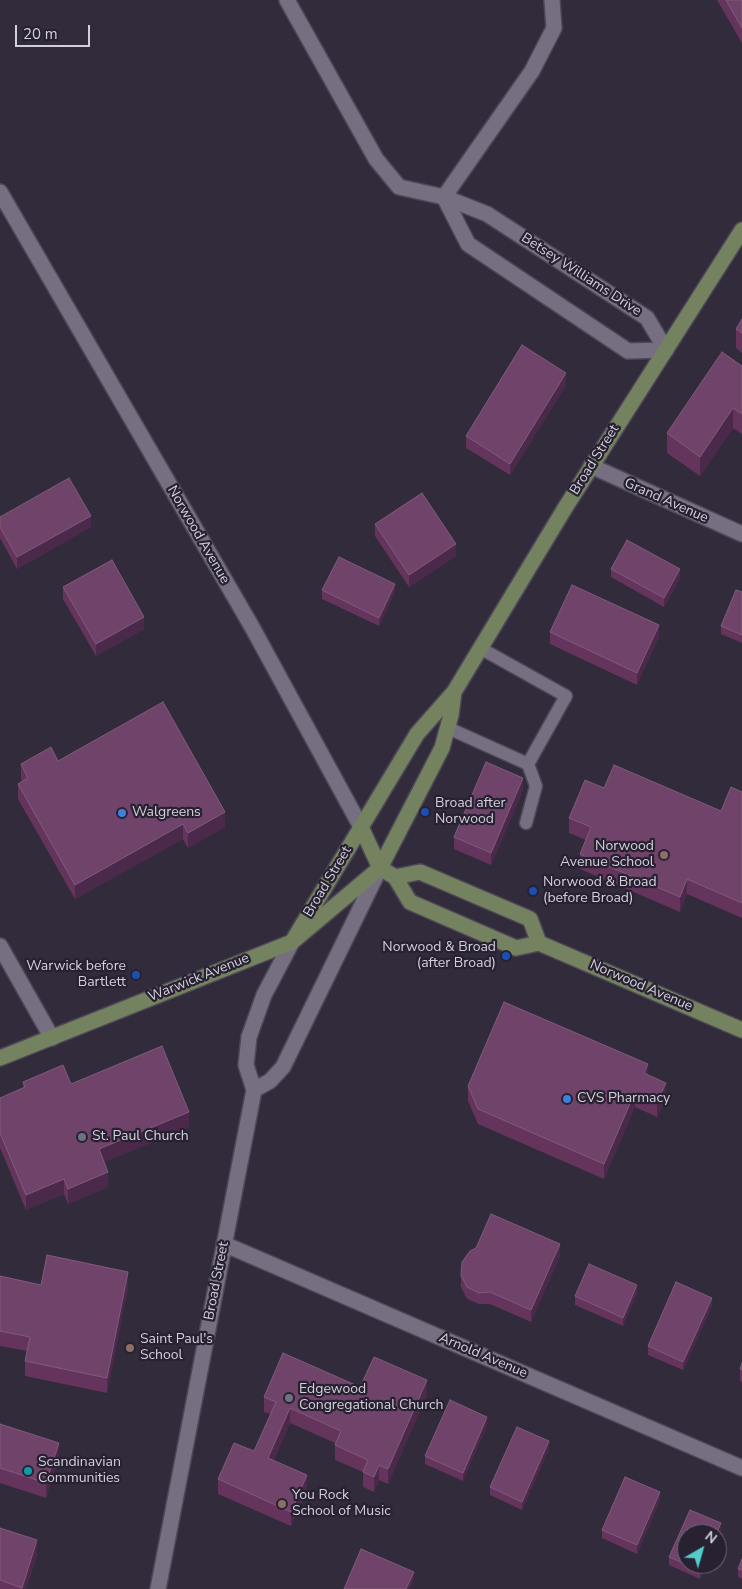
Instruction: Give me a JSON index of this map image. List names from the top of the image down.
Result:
{
  "streets": {
    "main road": ["Broad Street", "Norwood Avenue", "Warwick Avenue"],
    "street": ["Betsey Williams Drive", "Grand Avenue", "Arnold Avenue"]
  },
  "crossings": [
    ["Betsey Williams Drive", "Broad Street"],
    ["Broad Street", "Grand Avenue"],
    ["Broad Street", "Norwood Avenue"],
    ["Broad Street", "Warwick Avenue"],
    ["Broad Street", "Arnold Avenue"],
    ["Norwood Avenue", "Warwick Avenue"]
  ],
  "places": [
    "Broad after Norwood",
    "Walgreens",
    "Norwood Avenue School",
    "Norwood & Broad (before Broad)",
    "Norwood & Broad (after Broad)",
    "Warwick before Bartlett",
    "CVS Pharmacy",
    "St. Paul Church",
    "Saint Paul's School",
    "Edgewood Congregational Church",
    "Scandinavian Communities",
    "You Rock School of Music"
  ],
  "scale_bar": "20 m",
  "north": "top right"
}
